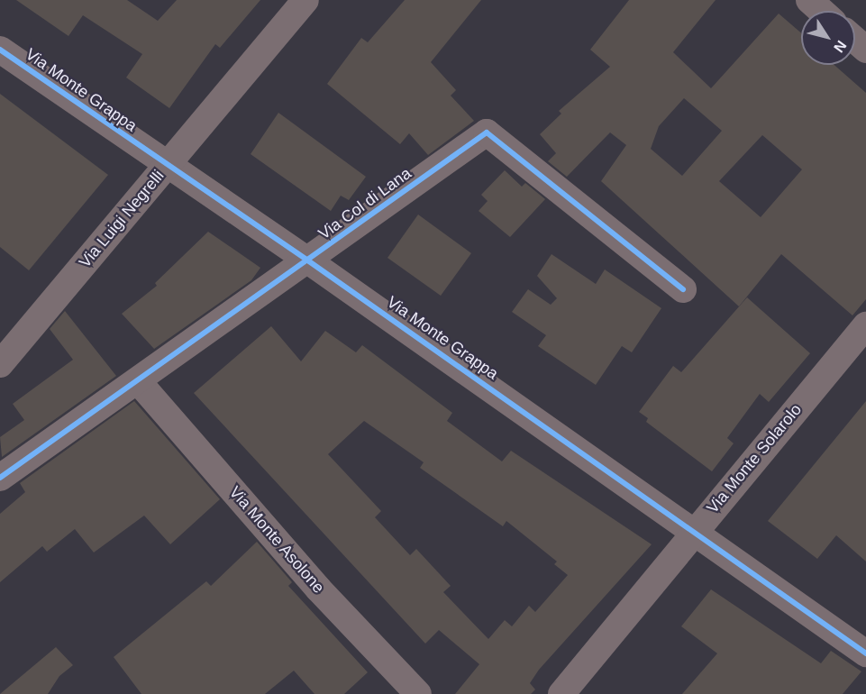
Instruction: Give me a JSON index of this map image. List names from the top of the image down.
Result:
{
  "streets": {
    "street": [
      "Via Monte Grappa",
      "Via Col di Lana",
      "Via Luigi Negrelli",
      "Via Monte Solarolo",
      "Via Monte Asolone"
    ]
  },
  "crossings": [
    ["Via Monte Grappa", "Via Col di Lana"],
    ["Via Monte Grappa", "Via Luigi Negrelli"],
    ["Via Monte Grappa", "Via Monte Solarolo"],
    ["Via Col di Lana", "Via Monte Asolone"]
  ],
  "north": "bottom right"
}
